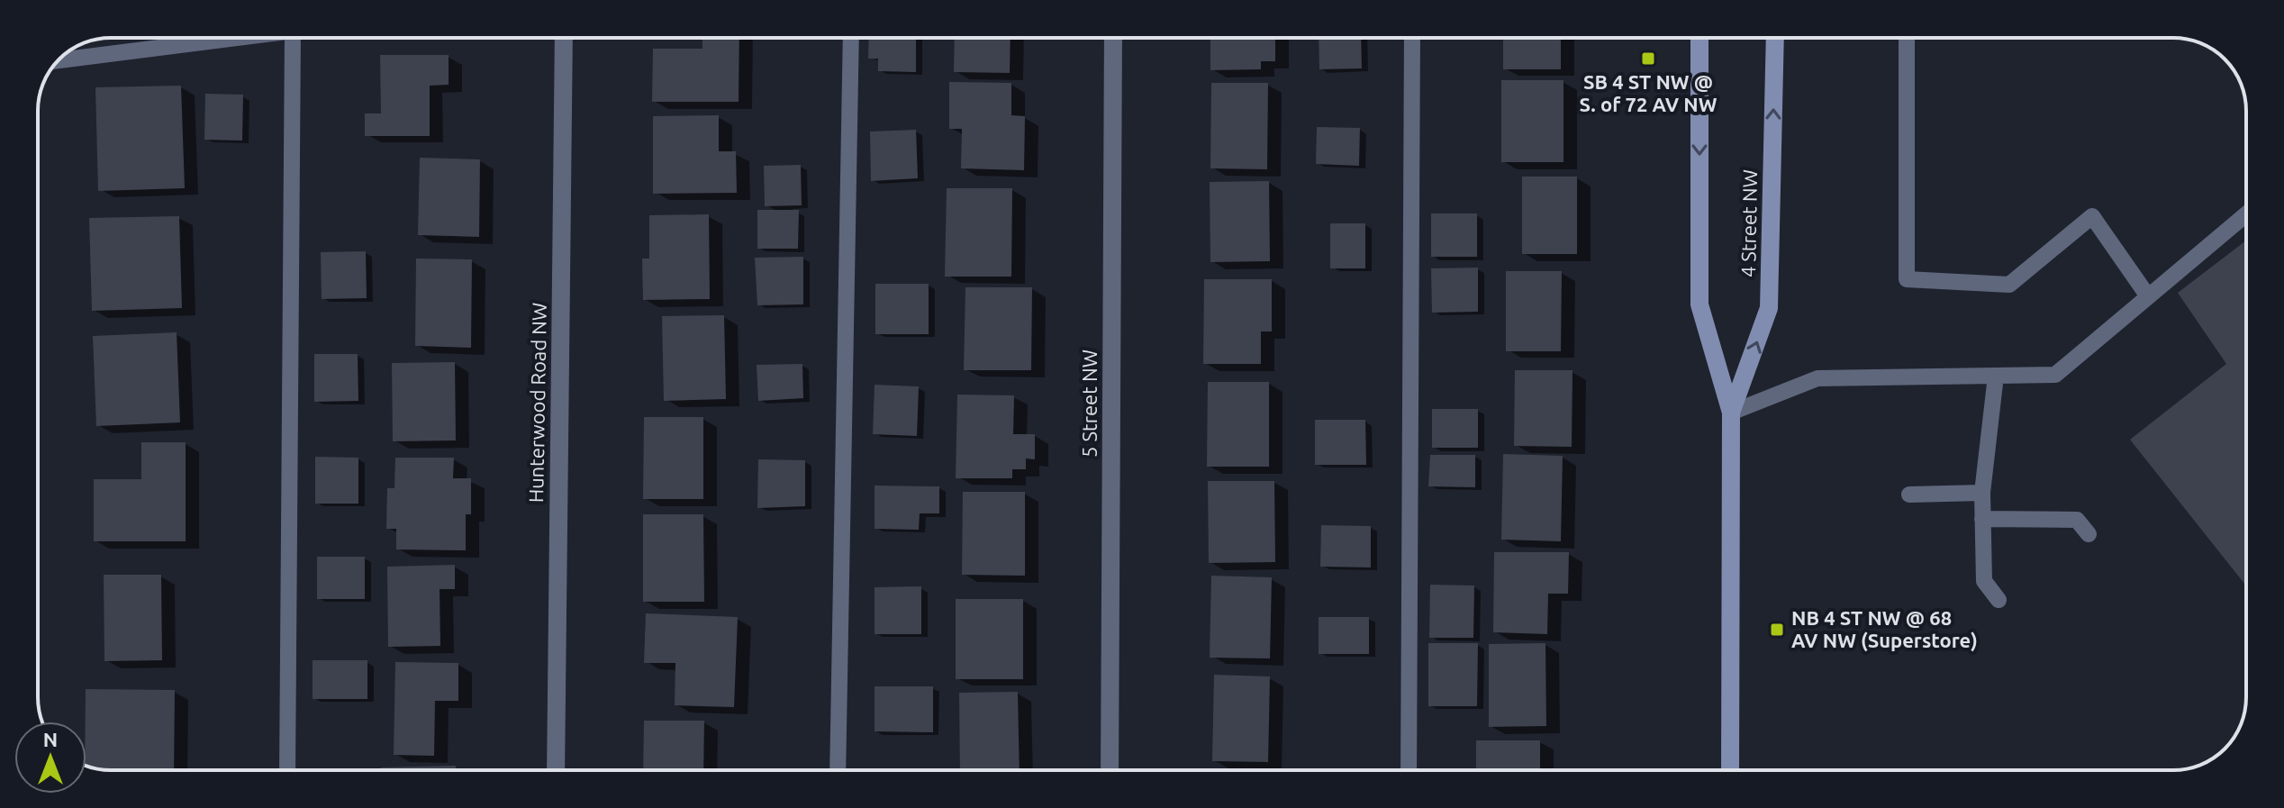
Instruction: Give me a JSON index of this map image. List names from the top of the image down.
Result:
{
  "streets": {
    "main road": ["4 Street NW"],
    "street": ["Hunterwood Road NW", "5 Street NW"]
  },
  "places": {
    "transit": ["SB 4 ST NW @ S. of 72 AV NW", "NB 4 ST NW @ 68 AV NW (Superstore)"]
  },
  "north": "top"
}
